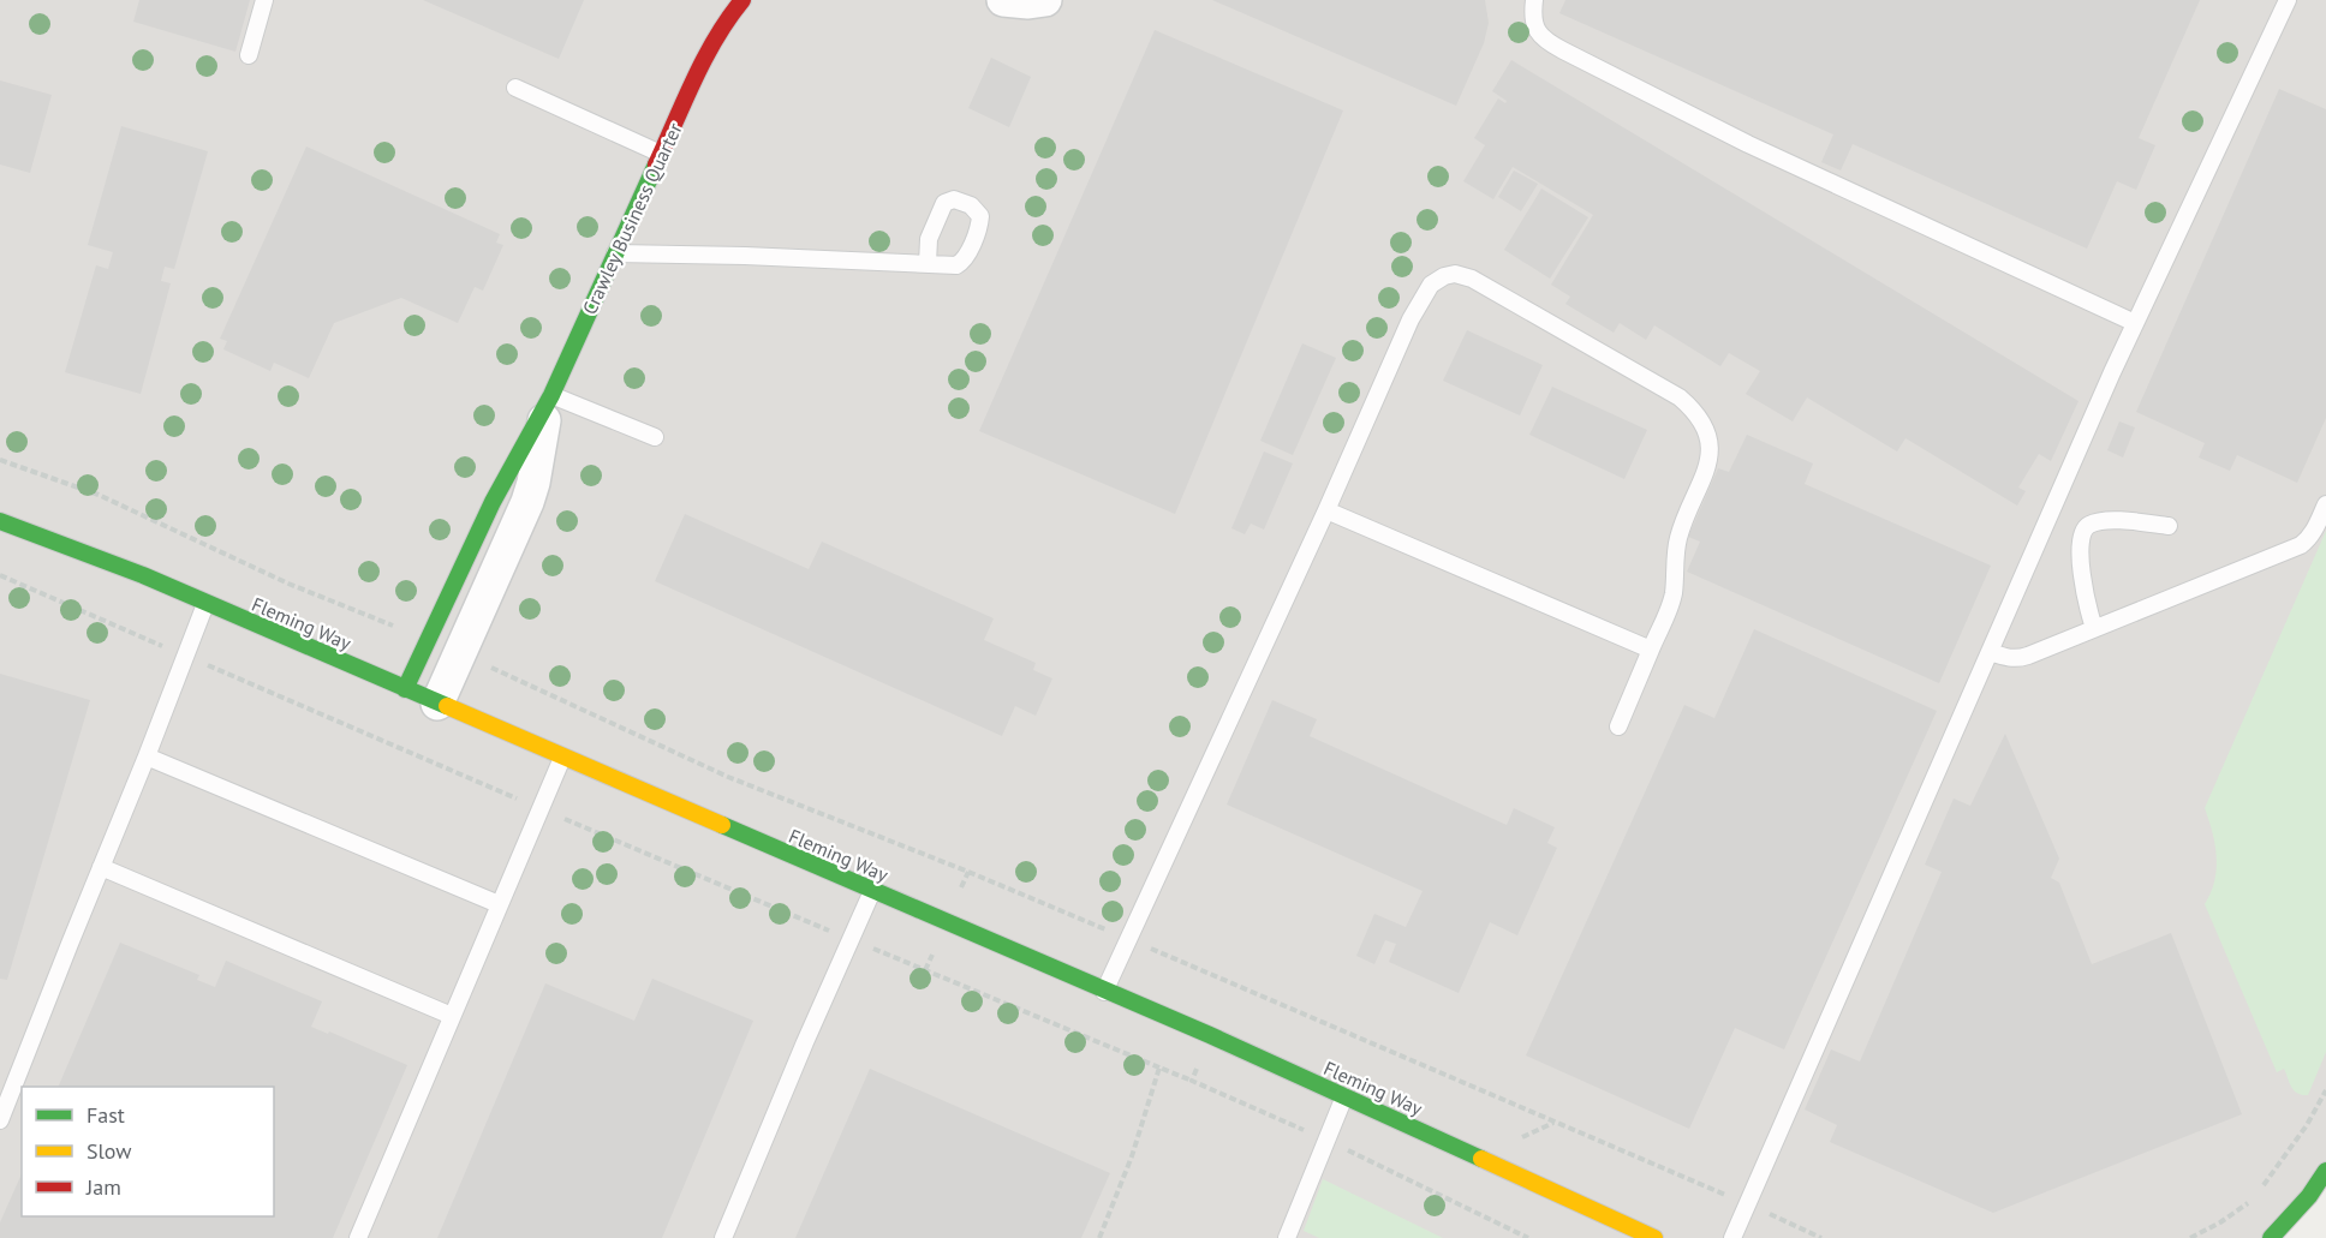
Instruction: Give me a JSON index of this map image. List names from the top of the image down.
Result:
{
  "streets": {
    "street": ["Crawley Business Quarter", "Fleming Way"]
  },
  "crossings": [
    ["Crawley Business Quarter", "Fleming Way"]
  ],
  "legend": ["Fast", "Slow", "Jam"]
}
